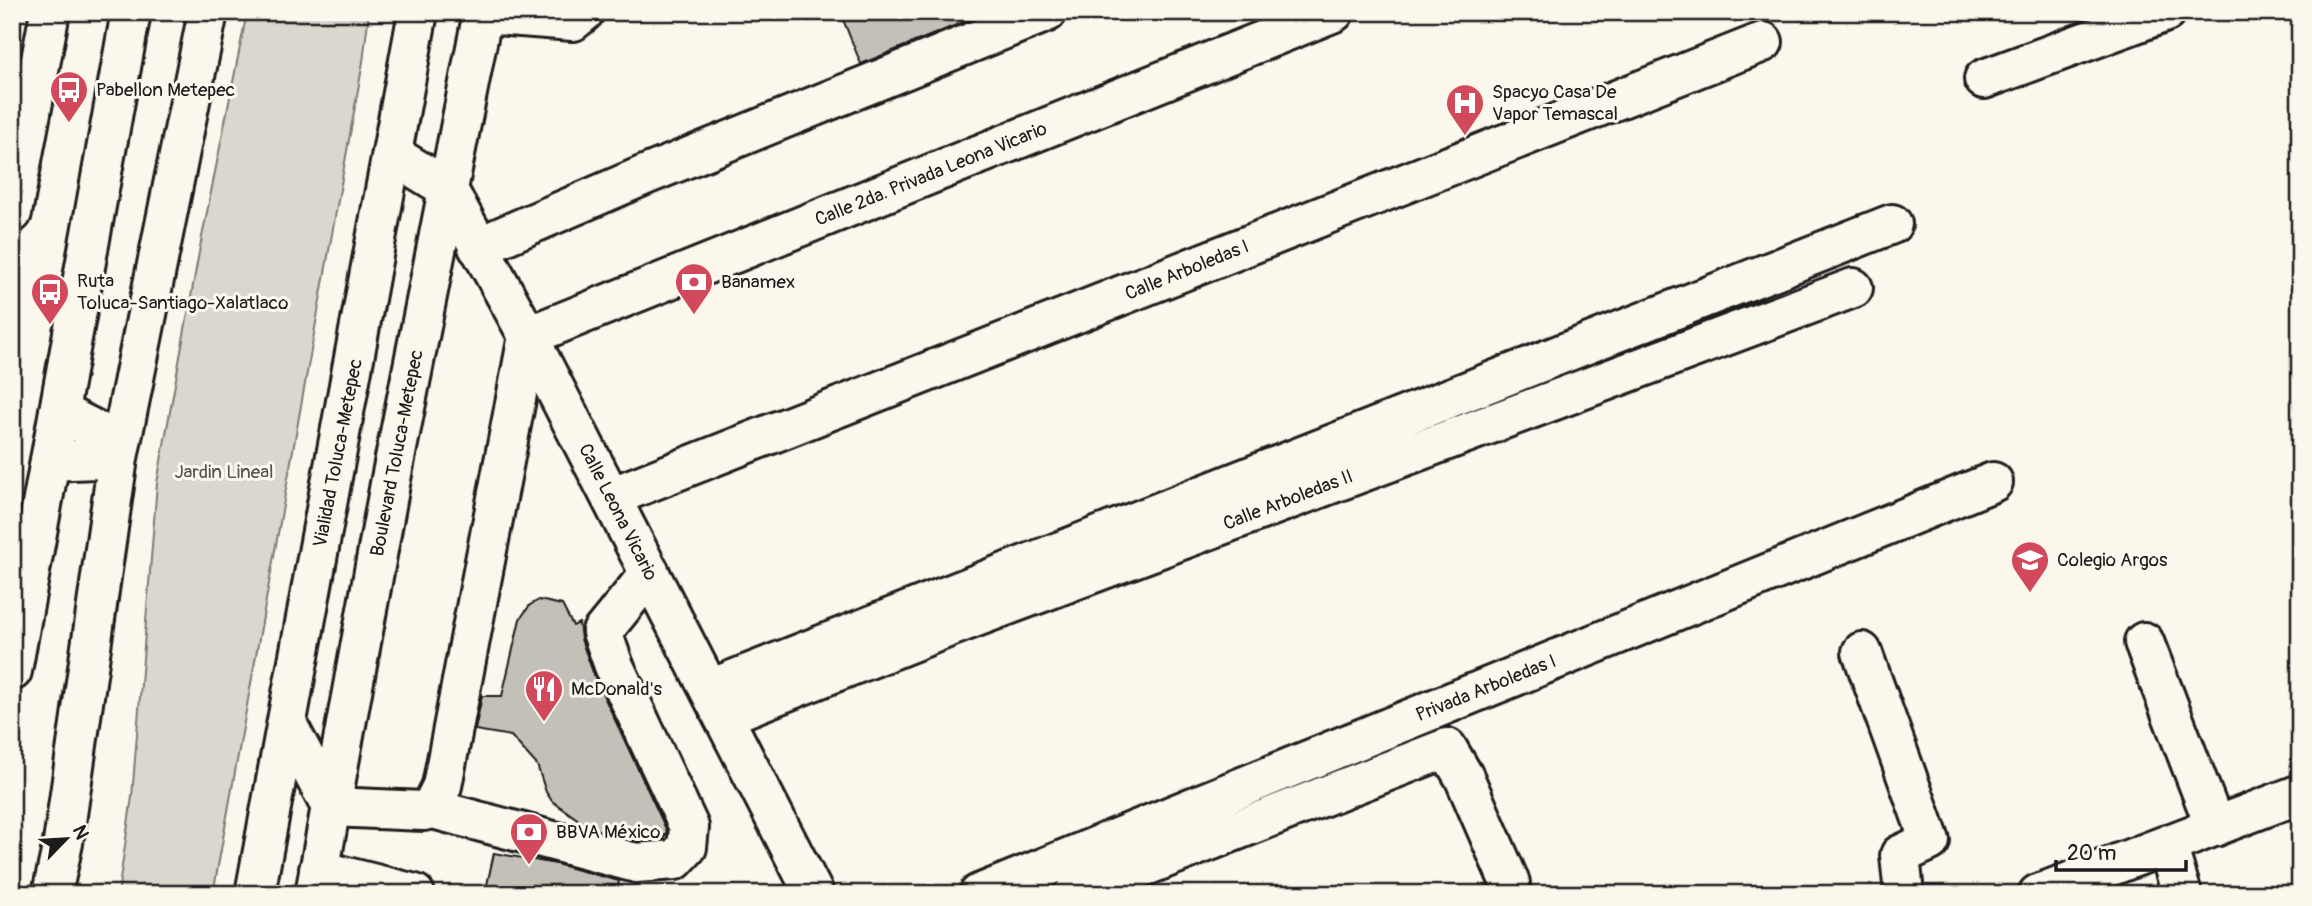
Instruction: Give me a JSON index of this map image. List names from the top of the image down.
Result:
{
  "streets": {
    "main road": [
      "Calle 2da. Privada Leona Vicario",
      "Calle Arboledas I",
      "Vialidad Toluca-Metepec",
      "Boulevard Toluca-Metepec",
      "Calle Arboledas II",
      "Calle Leona Vicario",
      "Privada Arboledas I"
    ]
  },
  "crossings": [
    ["Calle 2da. Privada Leona Vicario", "Calle Leona Vicario"],
    ["Calle Arboledas I", "Calle Leona Vicario"],
    ["Boulevard Toluca-Metepec", "Calle Leona Vicario"],
    ["Calle Arboledas II", "Calle Leona Vicario"]
  ],
  "parks": ["Jardin Lineal"],
  "places": {
    "bus stop": ["Pabellon Metepec", "Ruta Toluca-Santiago-Xalatlaco"],
    "hospital": ["Spacyo Casa De Vapor Temascal"],
    "bank": ["Banamex", "BBVA México"],
    "school or university": ["Colegio Argos"],
    "restaurant": ["McDonald's"]
  },
  "scale_bar": "20 m",
  "north": "top right"
}
